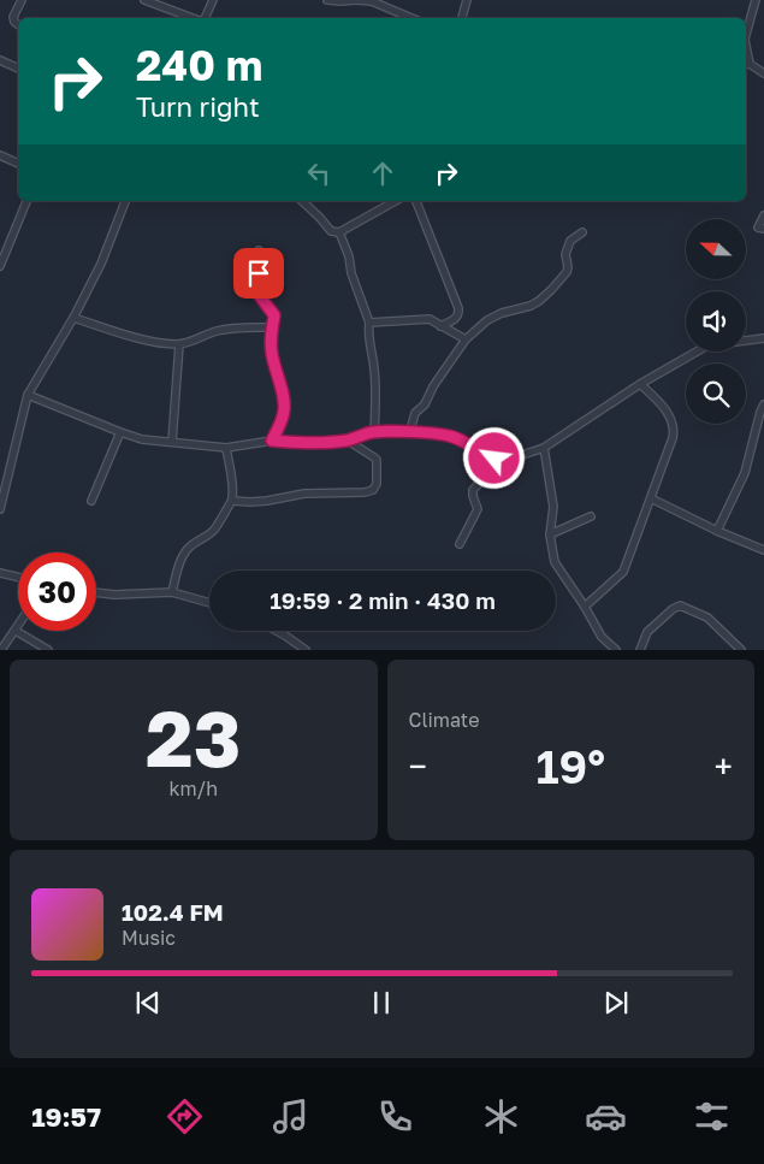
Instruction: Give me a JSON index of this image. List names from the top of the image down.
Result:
{
  "north": "left",
  "page": {
    "turn": ["240 m", "Turn right"],
    "limit": "30",
    "trip": "19:59 · 2 min · 430 m",
    "tile": [
      ["23", "km/h"],
      "Climate"
    ],
    "heat": ["−", "19°", "+"],
    "song": ["102.4 FM", "Music"],
    "tabs": "19:57"
  }
}
